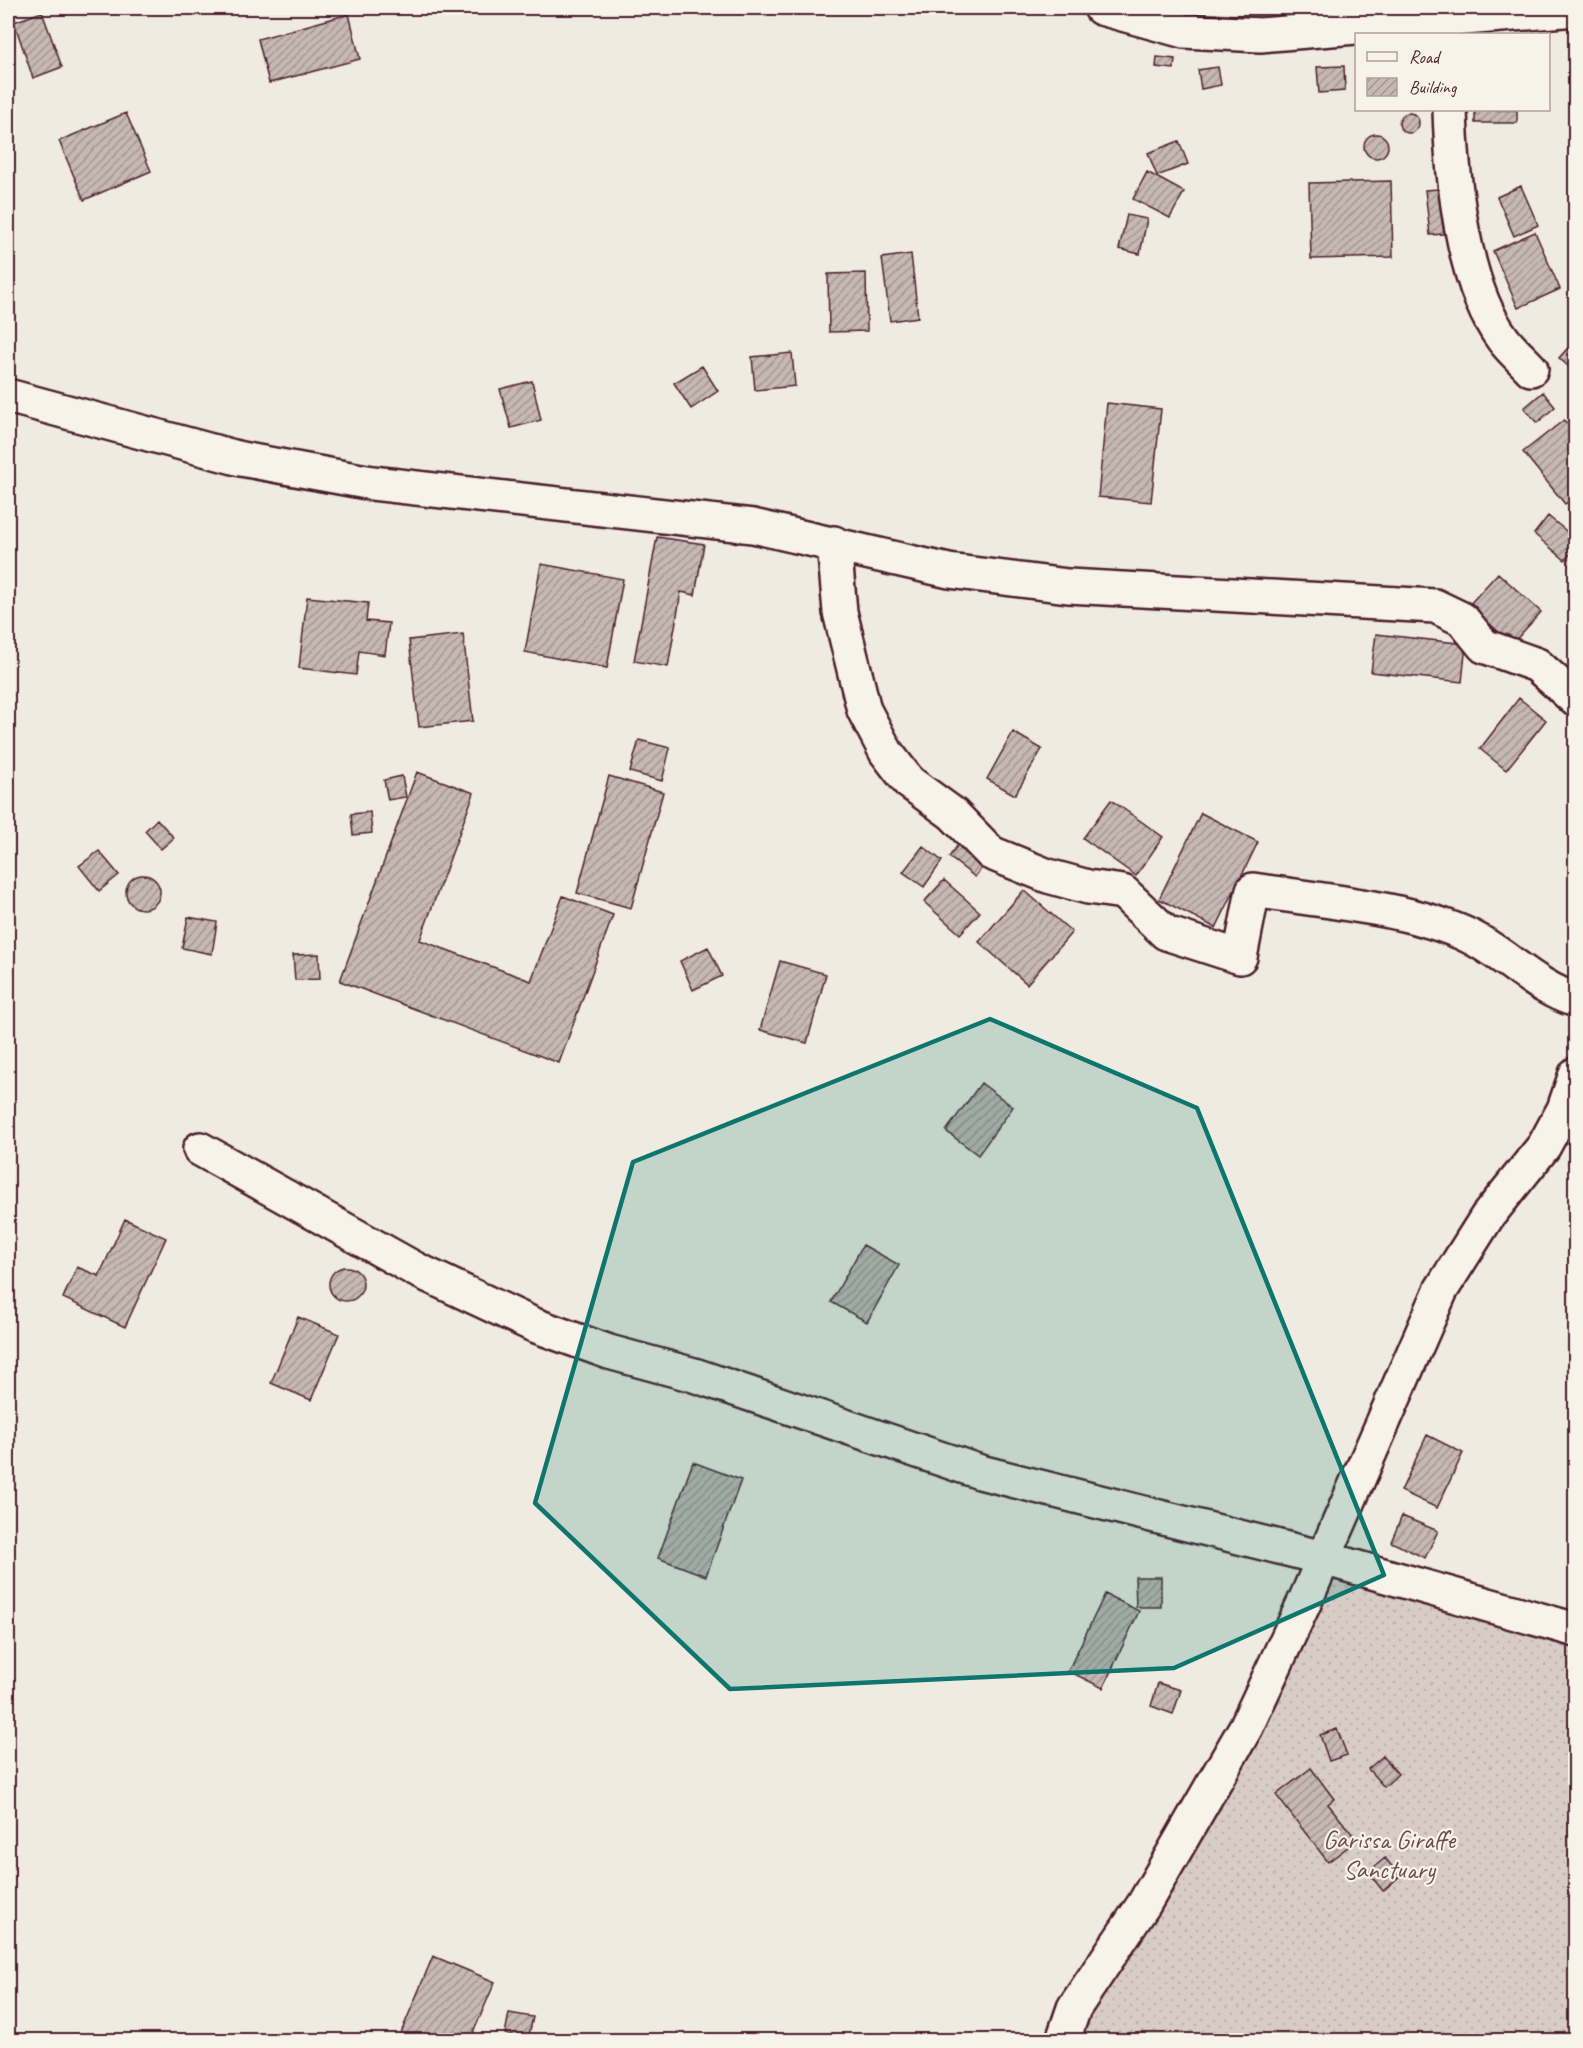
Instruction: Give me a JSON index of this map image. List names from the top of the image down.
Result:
{
  "parks": ["Garissa Giraffe Sanctuary"],
  "legend": ["Road", "Building"]
}
